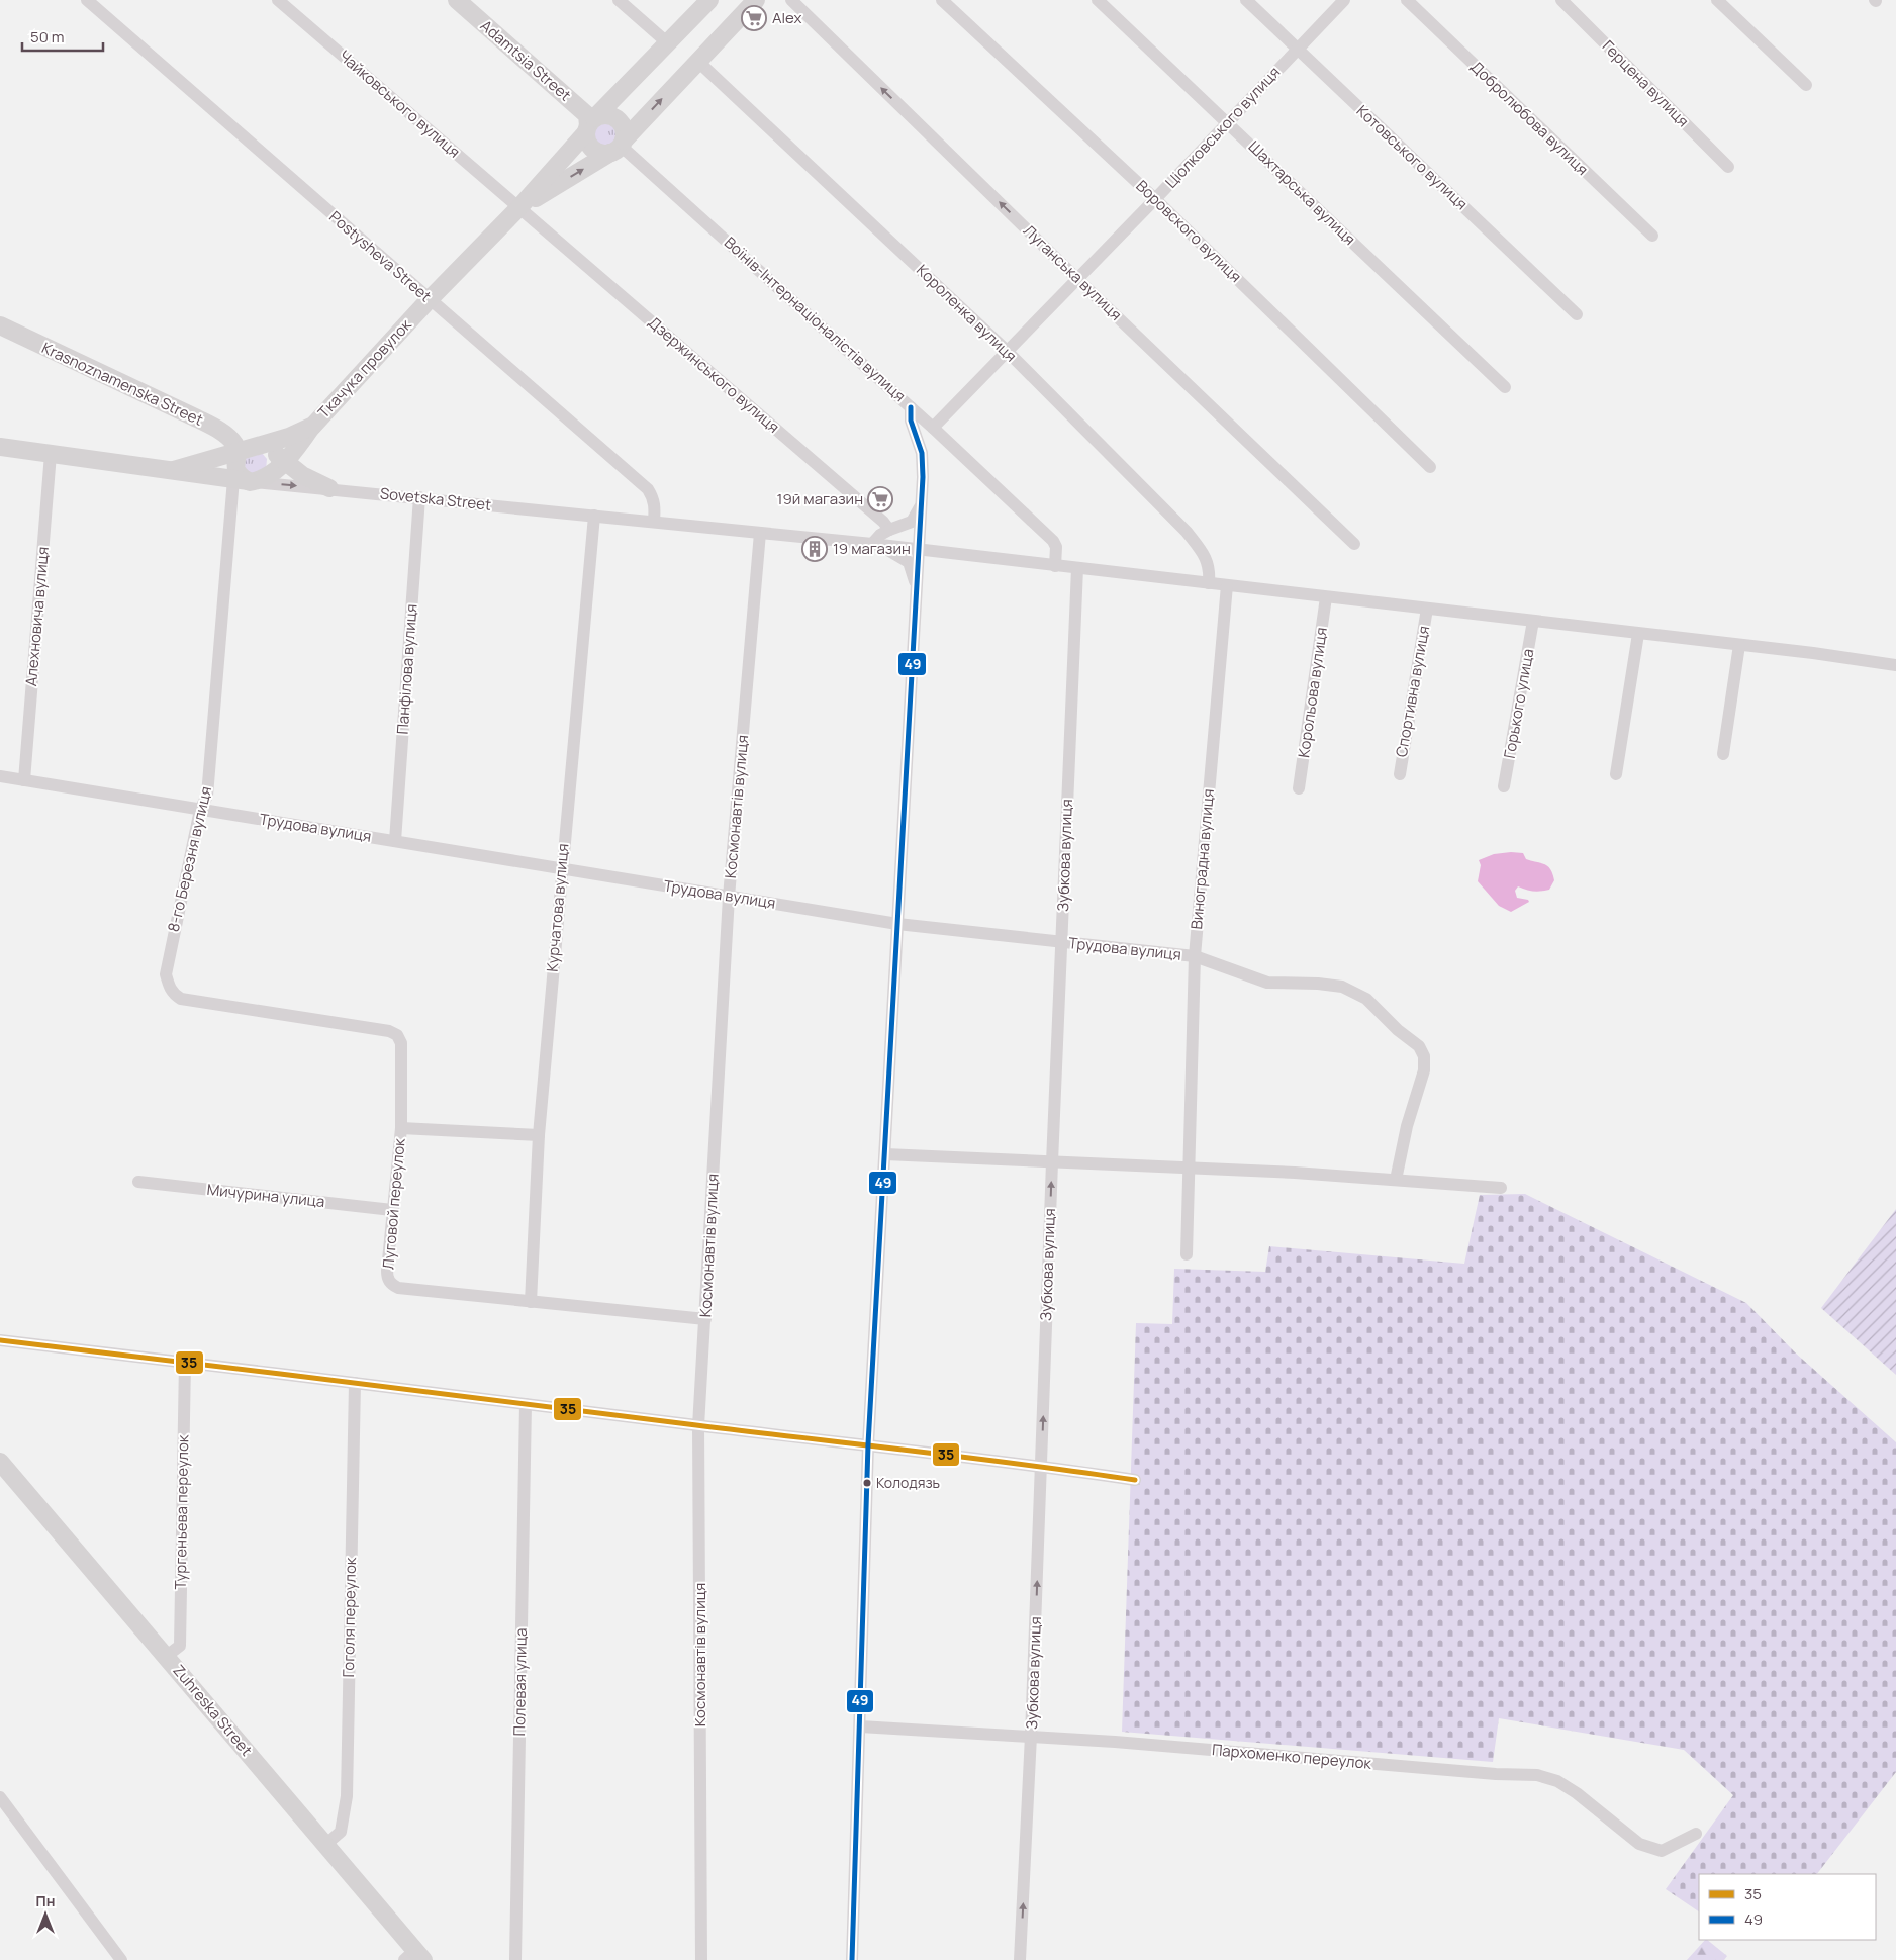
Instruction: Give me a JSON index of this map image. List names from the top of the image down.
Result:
{
  "streets": {
    "street": [
      "Adamtsia Street",
      "Герцена вулиця",
      "Чайковського вулиця",
      "Добролюбова вулиця",
      "Ціолковського вулиця",
      "Котовського вулиця",
      "Шахтарська вулиця",
      "Воровского вулиця",
      "Postysheva Street",
      "Луганська вулиця",
      "Короленка вулиця",
      "Воїнів-Інтернаціоналістів вулиця",
      "Ткачука провулок",
      "Дзержинського вулиця",
      "Krasnoznamenska Street",
      "Sovetska Street",
      "Алехновича вулиця",
      "Панфілова вулиця",
      "Спортивна вулиця",
      "Корольова вулиця",
      "Горького улица",
      "Космонавтів вулиця",
      "Трудова вулиця",
      "Зубкова вулиця",
      "8-го Березня вулиця",
      "Виноградна вулиця",
      "Курчатова вулиця",
      "Мичурина улица",
      "Луговой переулок",
      "Тургеньева переулок",
      "Гоголя переулок",
      "Полевая улица",
      "Zuhreska Street",
      "Пархоменко переулок"
    ]
  },
  "crossings": [
    ["Adamtsia Street", "Воїнів-Інтернаціоналістів вулиця"],
    ["Чайковського вулиця", "Ткачука провулок"],
    ["Чайковського вулиця", "Дзержинського вулиця"],
    ["Ціолковського вулиця", "Котовського вулиця"],
    ["Ціолковського вулиця", "Шахтарська вулиця"],
    ["Ціолковського вулиця", "Воровского вулиця"],
    ["Ціолковського вулиця", "Луганська вулиця"],
    ["Ціолковського вулиця", "Короленка вулиця"],
    ["Ціолковського вулиця", "Воїнів-Інтернаціоналістів вулиця"],
    ["Postysheva Street", "Ткачука провулок"],
    ["Postysheva Street", "Sovetska Street"],
    ["Ткачука провулок", "Дзержинського вулиця"],
    ["Ткачука провулок", "Krasnoznamenska Street"],
    ["Ткачука провулок", "Sovetska Street"],
    ["Sovetska Street", "Алехновича вулиця"],
    ["Sovetska Street", "Панфілова вулиця"],
    ["Sovetska Street", "Космонавтів вулиця"],
    ["Sovetska Street", "8-го Березня вулиця"],
    ["Sovetska Street", "Курчатова вулиця"],
    ["Алехновича вулиця", "Трудова вулиця"],
    ["Панфілова вулиця", "Трудова вулиця"],
    ["Космонавтів вулиця", "Трудова вулиця"],
    ["Космонавтів вулиця", "Луговой переулок"],
    ["Трудова вулиця", "Зубкова вулиця"],
    ["Трудова вулиця", "8-го Березня вулиця"],
    ["Трудова вулиця", "Виноградна вулиця"],
    ["Трудова вулиця", "Курчатова вулиця"],
    ["Зубкова вулиця", "Пархоменко переулок"],
    ["8-го Березня вулиця", "Луговой переулок"],
    ["Курчатова вулиця", "Луговой переулок"],
    ["Мичурина улица", "Луговой переулок"],
    ["Тургеньева переулок", "Zuhreska Street"],
    ["Гоголя переулок", "Zuhreska Street"]
  ],
  "one_way": ["Луганська вулиця", "Зубкова вулиця"],
  "places": {
    "supermarket": ["Alex", "19й магазин"],
    "building": ["19 магазин"],
    "other": ["Колодязь"]
  },
  "lines": ["transit line 49", "transit line 35"],
  "legend": ["35", "49"],
  "scale_bar": "50 m",
  "north": "top"
}
